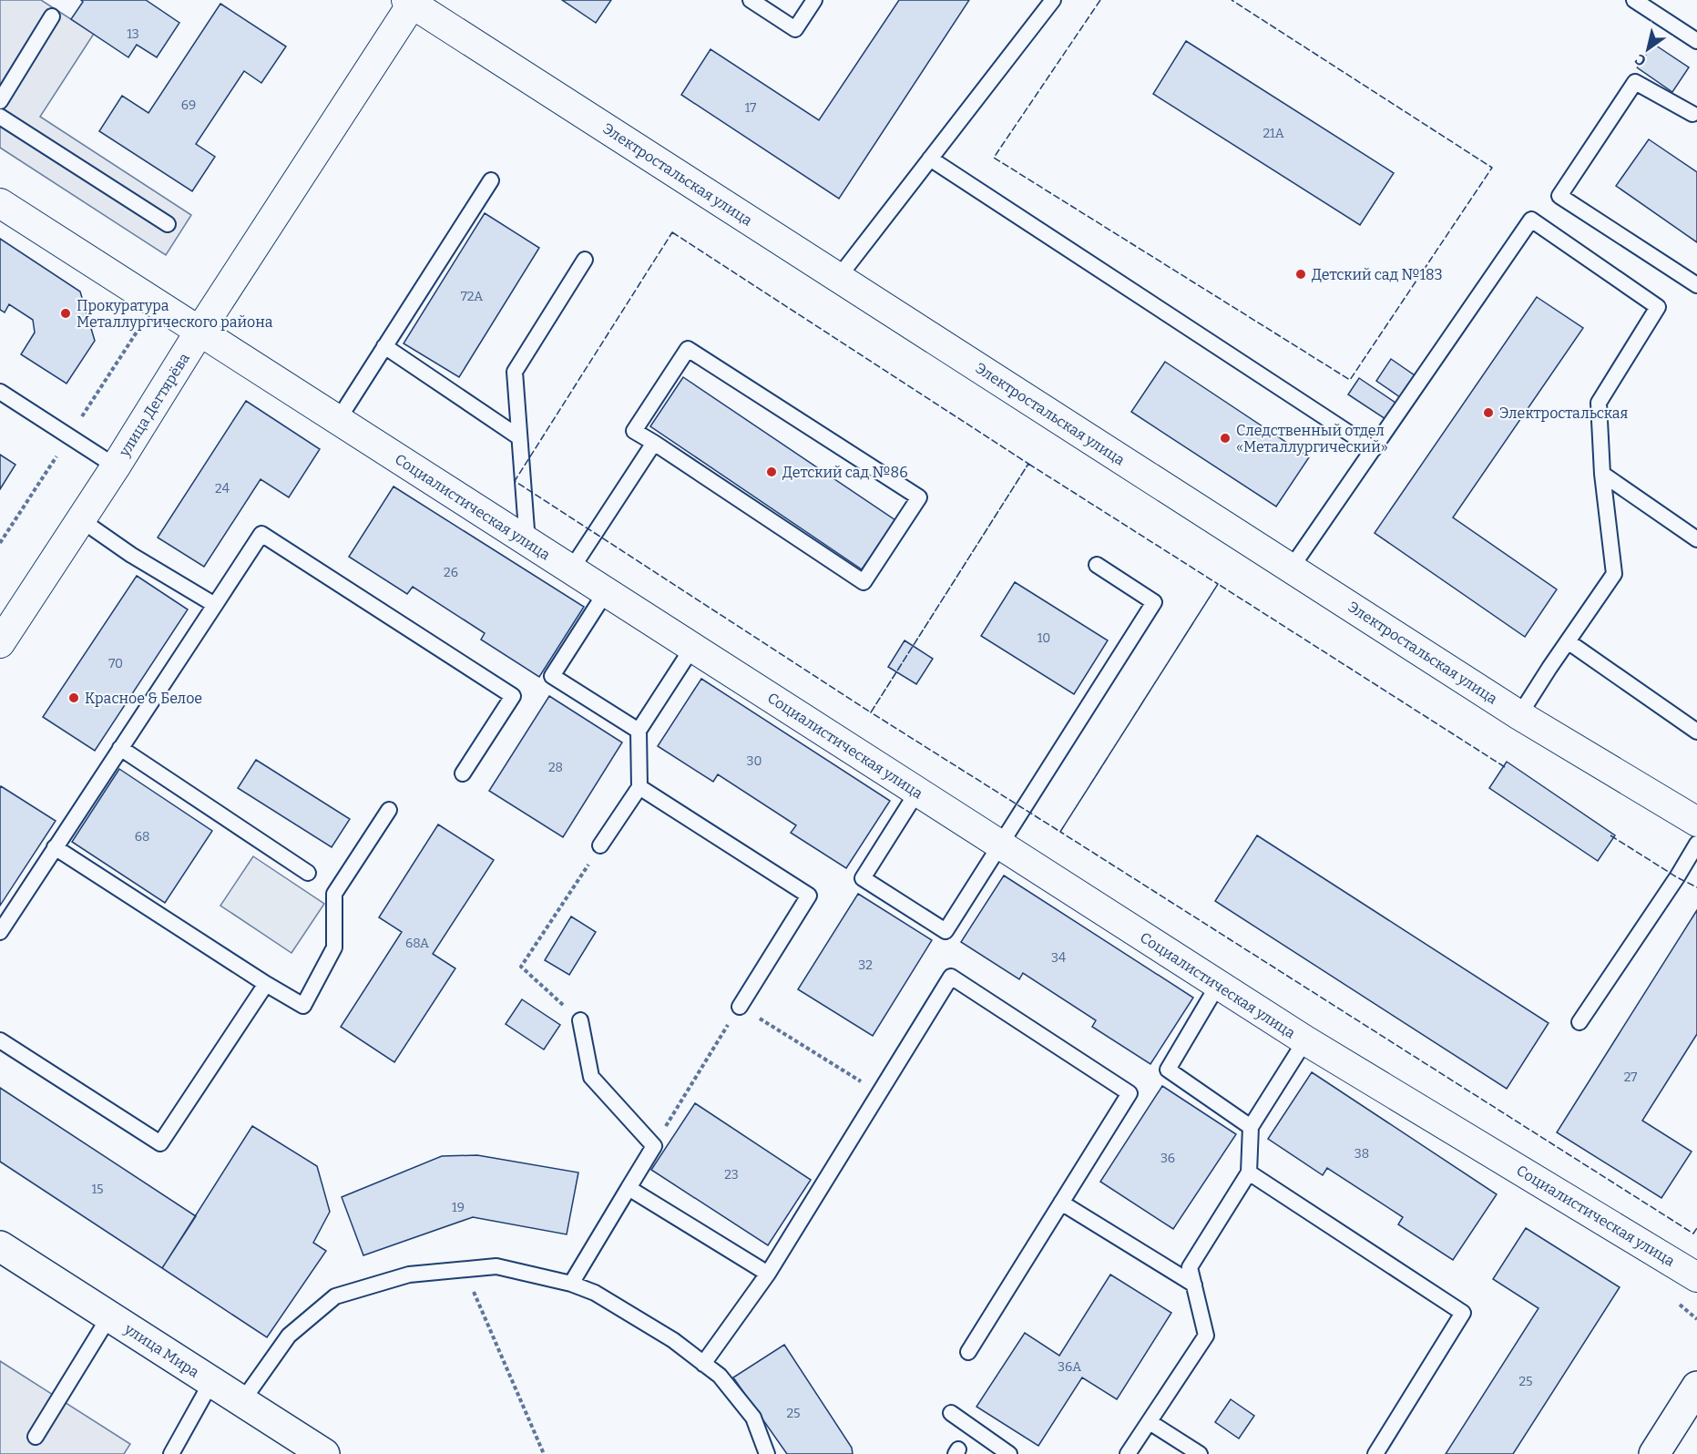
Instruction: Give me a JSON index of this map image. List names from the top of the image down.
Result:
{
  "streets": {
    "main road": ["улица Мира"],
    "street": ["Электростальская улица", "улица Дегтярёва", "Социалистическая улица"]
  },
  "crossings": [
    ["Электростальская улица", "улица Дегтярёва"],
    ["улица Дегтярёва", "Социалистическая улица"]
  ],
  "places": [
    "Детский сад №183",
    "Прокуратура Металлургического района",
    "Электростальская",
    "Следственный отдел «Металлургический»",
    "Детский сад №86",
    "Красное & Белое"
  ],
  "house_numbers": [
    "13",
    "69",
    "17",
    "21А",
    "72А",
    "24",
    "26",
    "10",
    "70",
    "30",
    "28",
    "68",
    "68А",
    "34",
    "32",
    "27",
    "38",
    "36",
    "23",
    "15",
    "19",
    "36А",
    "25",
    "25"
  ],
  "north": "bottom left"
}
